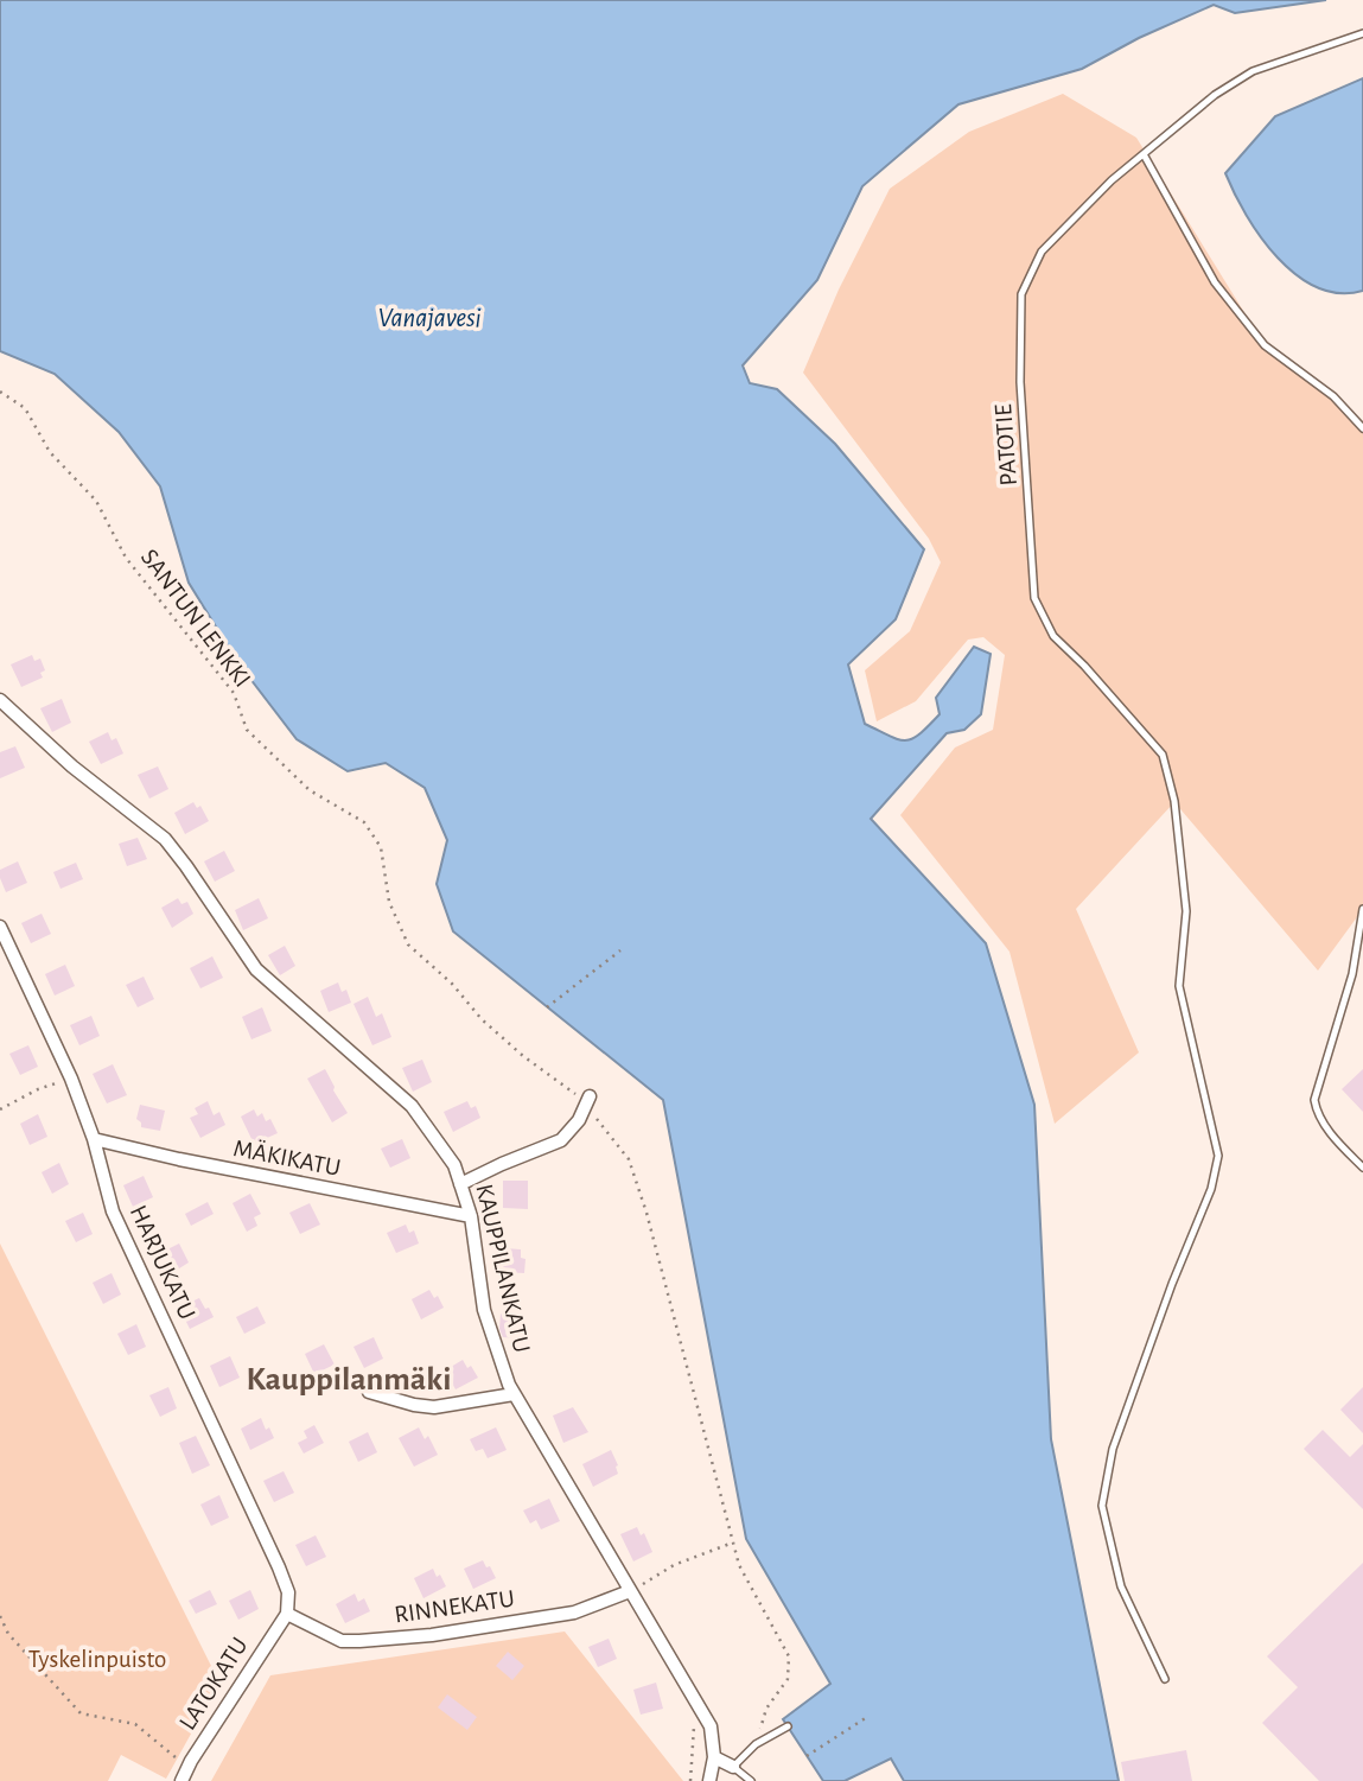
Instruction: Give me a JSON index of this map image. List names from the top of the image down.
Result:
{
  "streets": {
    "street": [
      "MÄKIKATU",
      "HARJUKATU",
      "KAUPPILANKATU",
      "RINNEKATU",
      "LATOKATU"
    ],
    "lane": ["PATOTIE"],
    "path": ["SANTUN LENKKI"]
  },
  "crossings": [
    ["MÄKIKATU", "HARJUKATU"],
    ["MÄKIKATU", "KAUPPILANKATU"],
    ["HARJUKATU", "RINNEKATU"],
    ["HARJUKATU", "LATOKATU"],
    ["KAUPPILANKATU", "RINNEKATU"],
    ["RINNEKATU", "LATOKATU"]
  ],
  "districts": ["Kauppilanmäki"],
  "water": ["Vanajavesi"],
  "parks": ["Tyskelinpuisto"]
}
